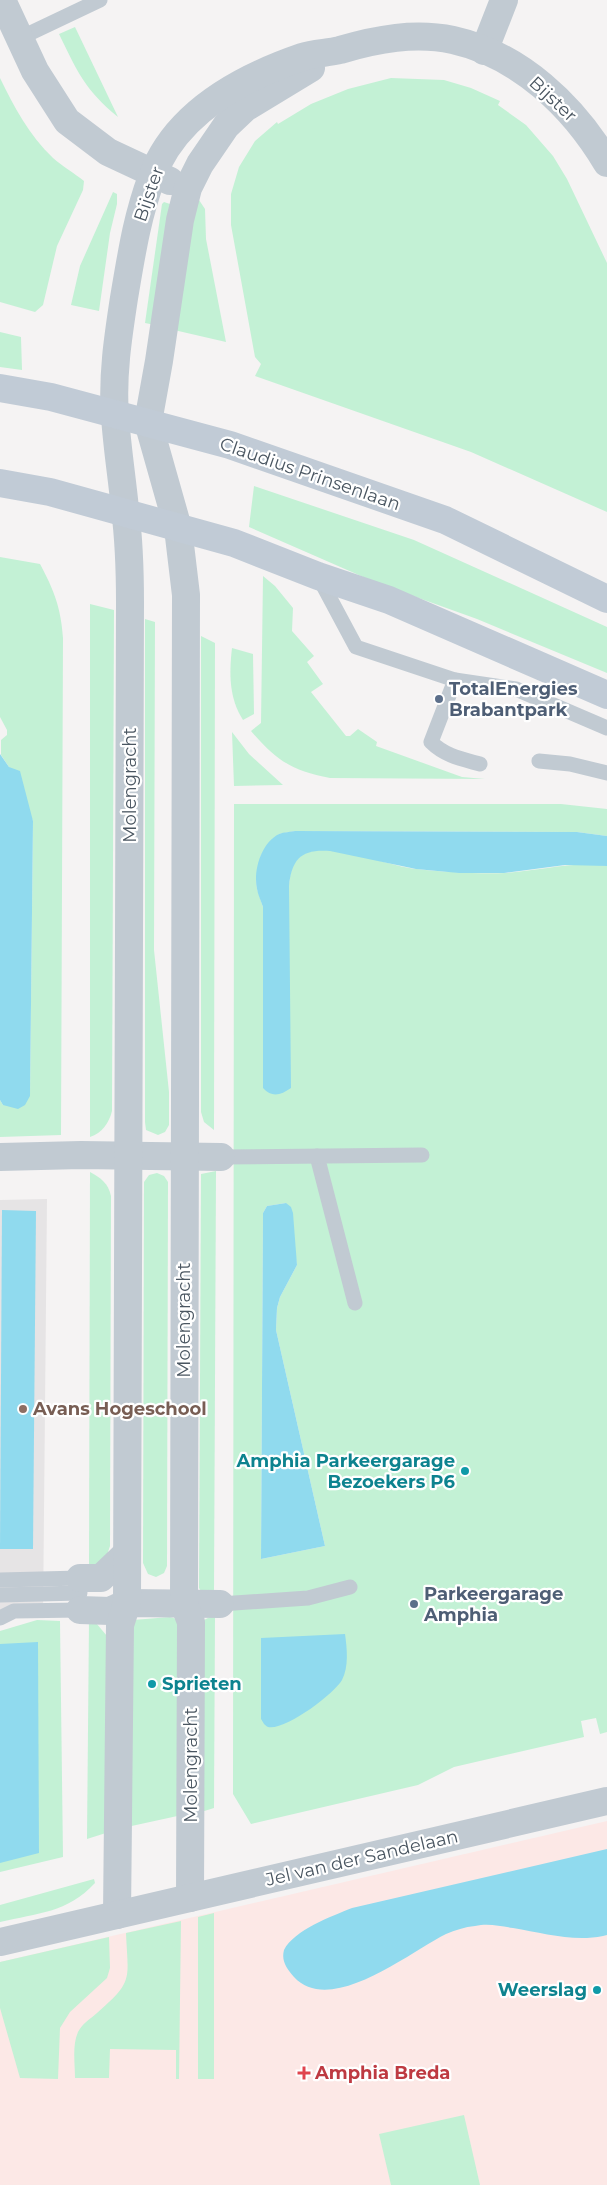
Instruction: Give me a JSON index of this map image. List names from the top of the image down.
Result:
{
  "streets": {
    "main road": ["Claudius Prinsenlaan"],
    "street": ["Bijster", "Molengracht", "Jel van der Sandelaan"]
  },
  "crossings": [
    ["Bijster", "Claudius Prinsenlaan"],
    ["Bijster", "Molengracht"],
    ["Claudius Prinsenlaan", "Molengracht"],
    ["Molengracht", "Jel van der Sandelaan"]
  ],
  "places": {
    "other": [
      "TotalEnergies Brabantpark",
      "Avans Hogeschool",
      "Amphia Parkeergarage Bezoekers P6",
      "Parkeergarage Amphia",
      "Sprieten",
      "Weerslag"
    ],
    "health": ["Amphia Breda"]
  }
}
